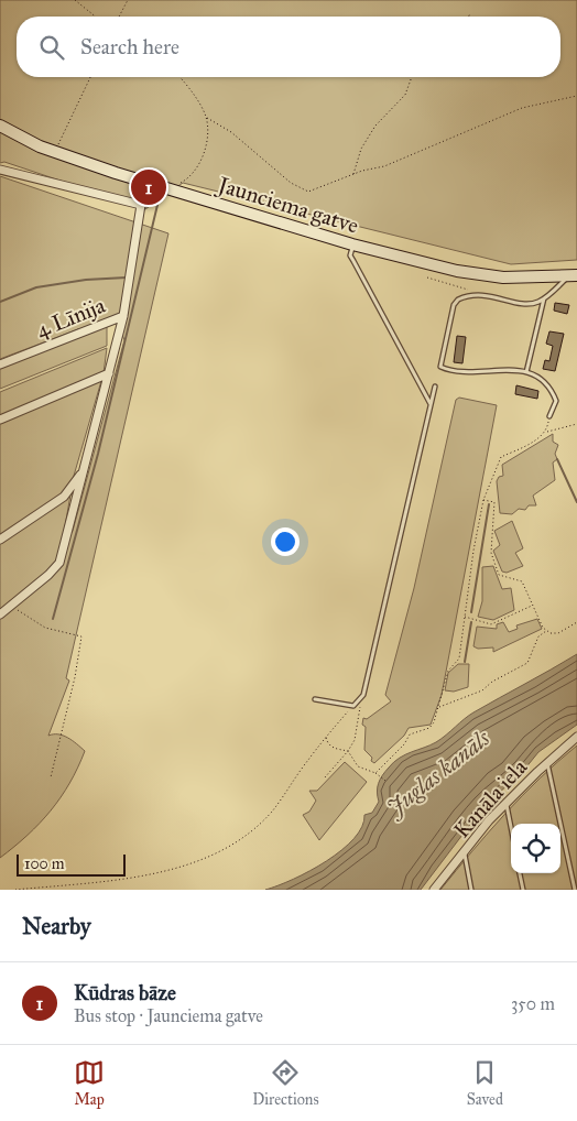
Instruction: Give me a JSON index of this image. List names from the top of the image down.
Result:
{
  "streets": {
    "main road": ["Jaunciema gatve"],
    "street": ["4 Līnija", "Kanāla iela"]
  },
  "water": ["Juglas kanāls"],
  "scale_bar": "100 m",
  "page": {
    "search": "Search here",
    "pins": "1",
    "scale": "100 m",
    "heading": "Nearby",
    "list": [
      {
        "mark": "1",
        "name": "Kūdras bāze",
        "note": "Bus stop · Jaunciema gatve",
        "value": "350 m"
      }
    ],
    "nav": ["Map", "Directions", "Saved"]
  }
}
